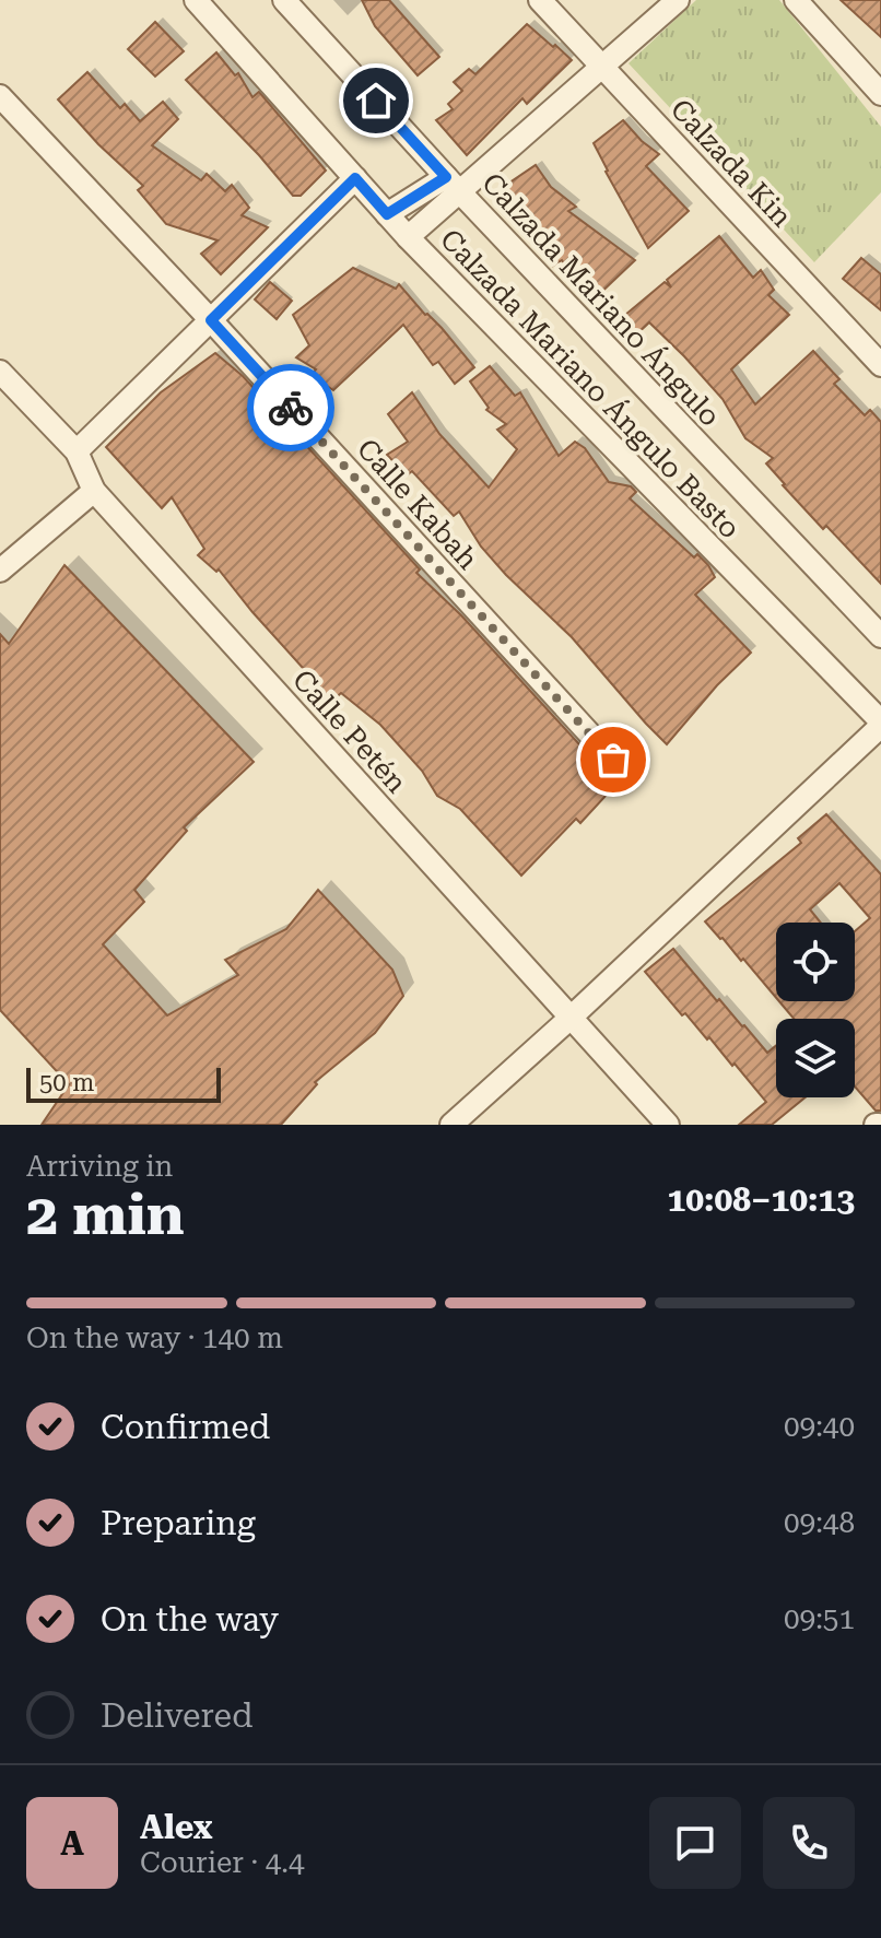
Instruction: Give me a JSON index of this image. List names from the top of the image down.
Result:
{
  "streets": {
    "street": [
      "Calzada Kin",
      "Calzada Mariano Ángulo",
      "Calzada Mariano Ángulo Basto",
      "Calle Kabah",
      "Calle Petén"
    ]
  },
  "scale_bar": "50 m",
  "page": {
    "scale": "50 m",
    "heading": ["2 min", "Arriving in", "10:08–10:13"],
    "panel": ["Alex", "Courier · 4.4"],
    "bar": "On the way · 140 m",
    "list": [
      ["Confirmed", "09:40"],
      ["Preparing", "09:48"],
      ["On the way", "09:51"],
      "Delivered"
    ],
    "round": "A"
  }
}
